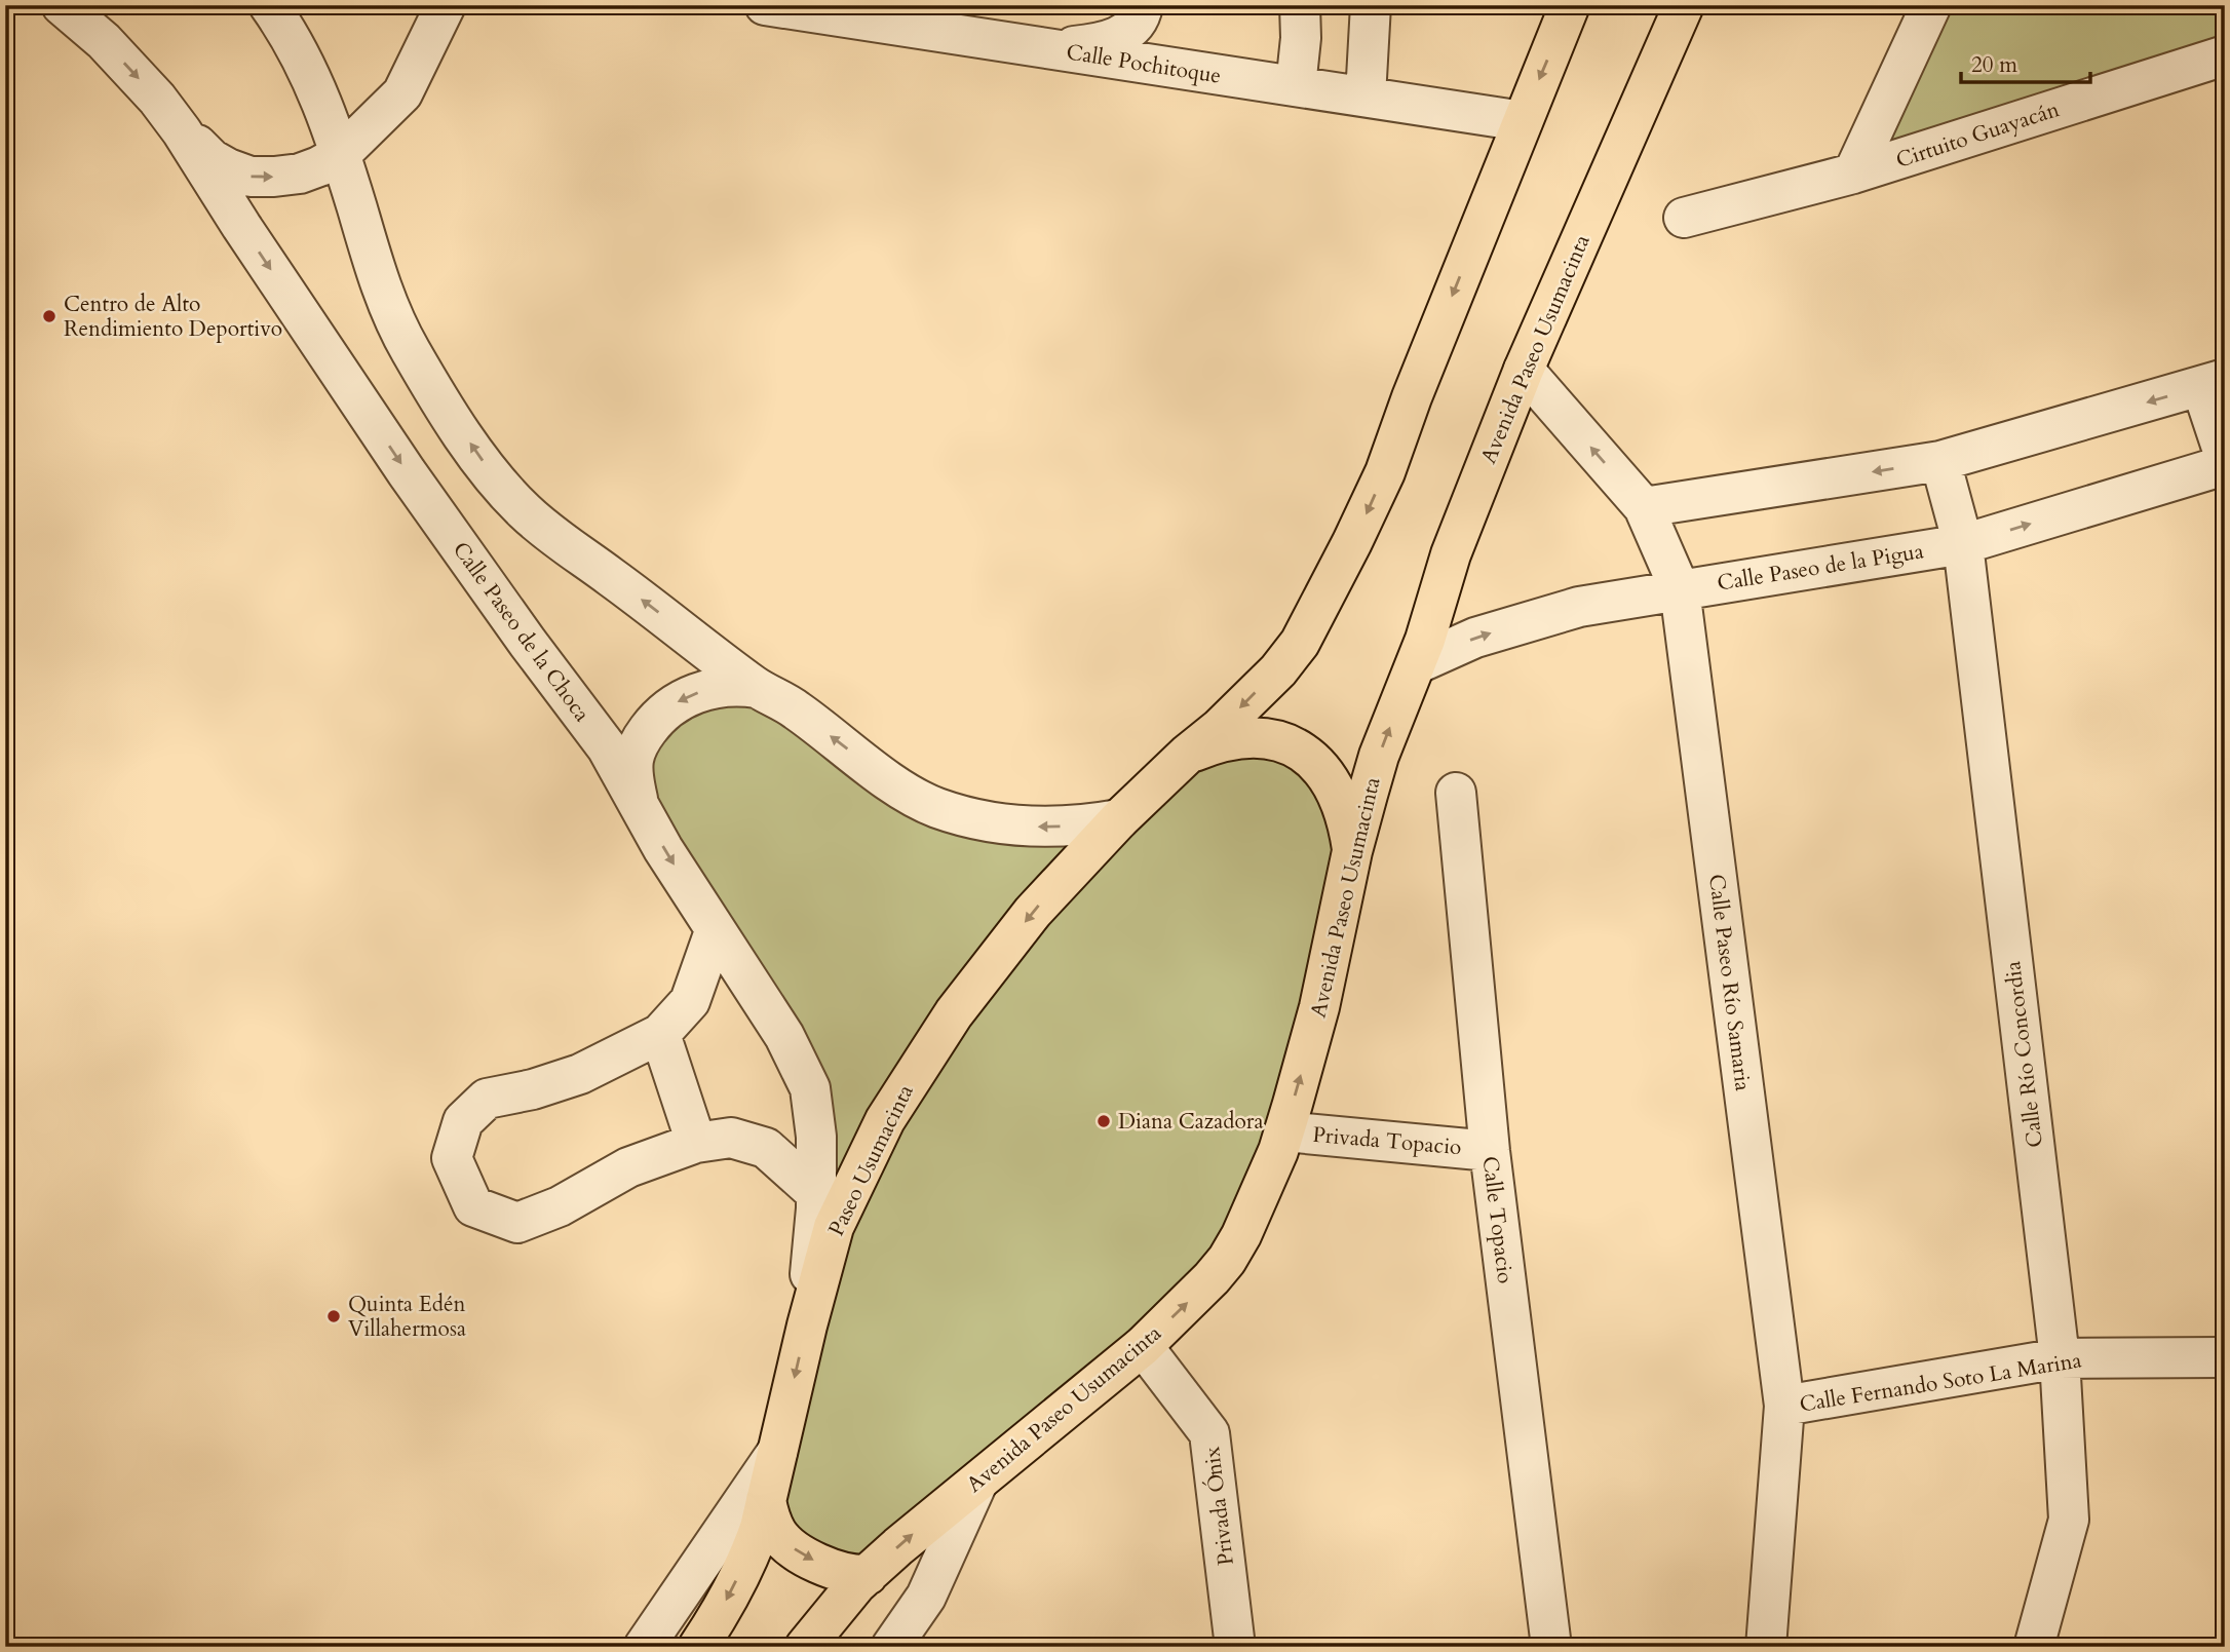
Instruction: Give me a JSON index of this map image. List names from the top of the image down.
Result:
{
  "streets": {
    "main road": ["Avenida Paseo Usumacinta", "Paseo Usumacinta"],
    "street": [
      "Calle Pochitoque",
      "Cirtuito Guayacán",
      "Calle Paseo de la Pigua",
      "Calle Paseo de la Choca",
      "Calle Paseo Río Samaria",
      "Calle Río Concordia",
      "Privada Topacio",
      "Calle Topacio",
      "Calle Fernando Soto La Marina",
      "Privada Ónix"
    ]
  },
  "crossings": [
    ["Avenida Paseo Usumacinta", "Calle Paseo de la Pigua"],
    ["Avenida Paseo Usumacinta", "Calle Paseo Río Samaria"],
    ["Avenida Paseo Usumacinta", "Privada Topacio"],
    ["Avenida Paseo Usumacinta", "Privada Ónix"],
    ["Calle Paseo de la Pigua", "Calle Paseo Río Samaria"],
    ["Calle Paseo de la Pigua", "Calle Río Concordia"],
    ["Calle Paseo de la Choca", "Paseo Usumacinta"],
    ["Calle Paseo Río Samaria", "Calle Fernando Soto La Marina"],
    ["Calle Río Concordia", "Calle Fernando Soto La Marina"],
    ["Privada Topacio", "Calle Topacio"]
  ],
  "one_way": ["Paseo Usumacinta"],
  "places": ["Centro de Alto Rendimiento Deportivo", "Diana Cazadora", "Quinta Edén Villahermosa"],
  "scale_bar": "20 m"
}
